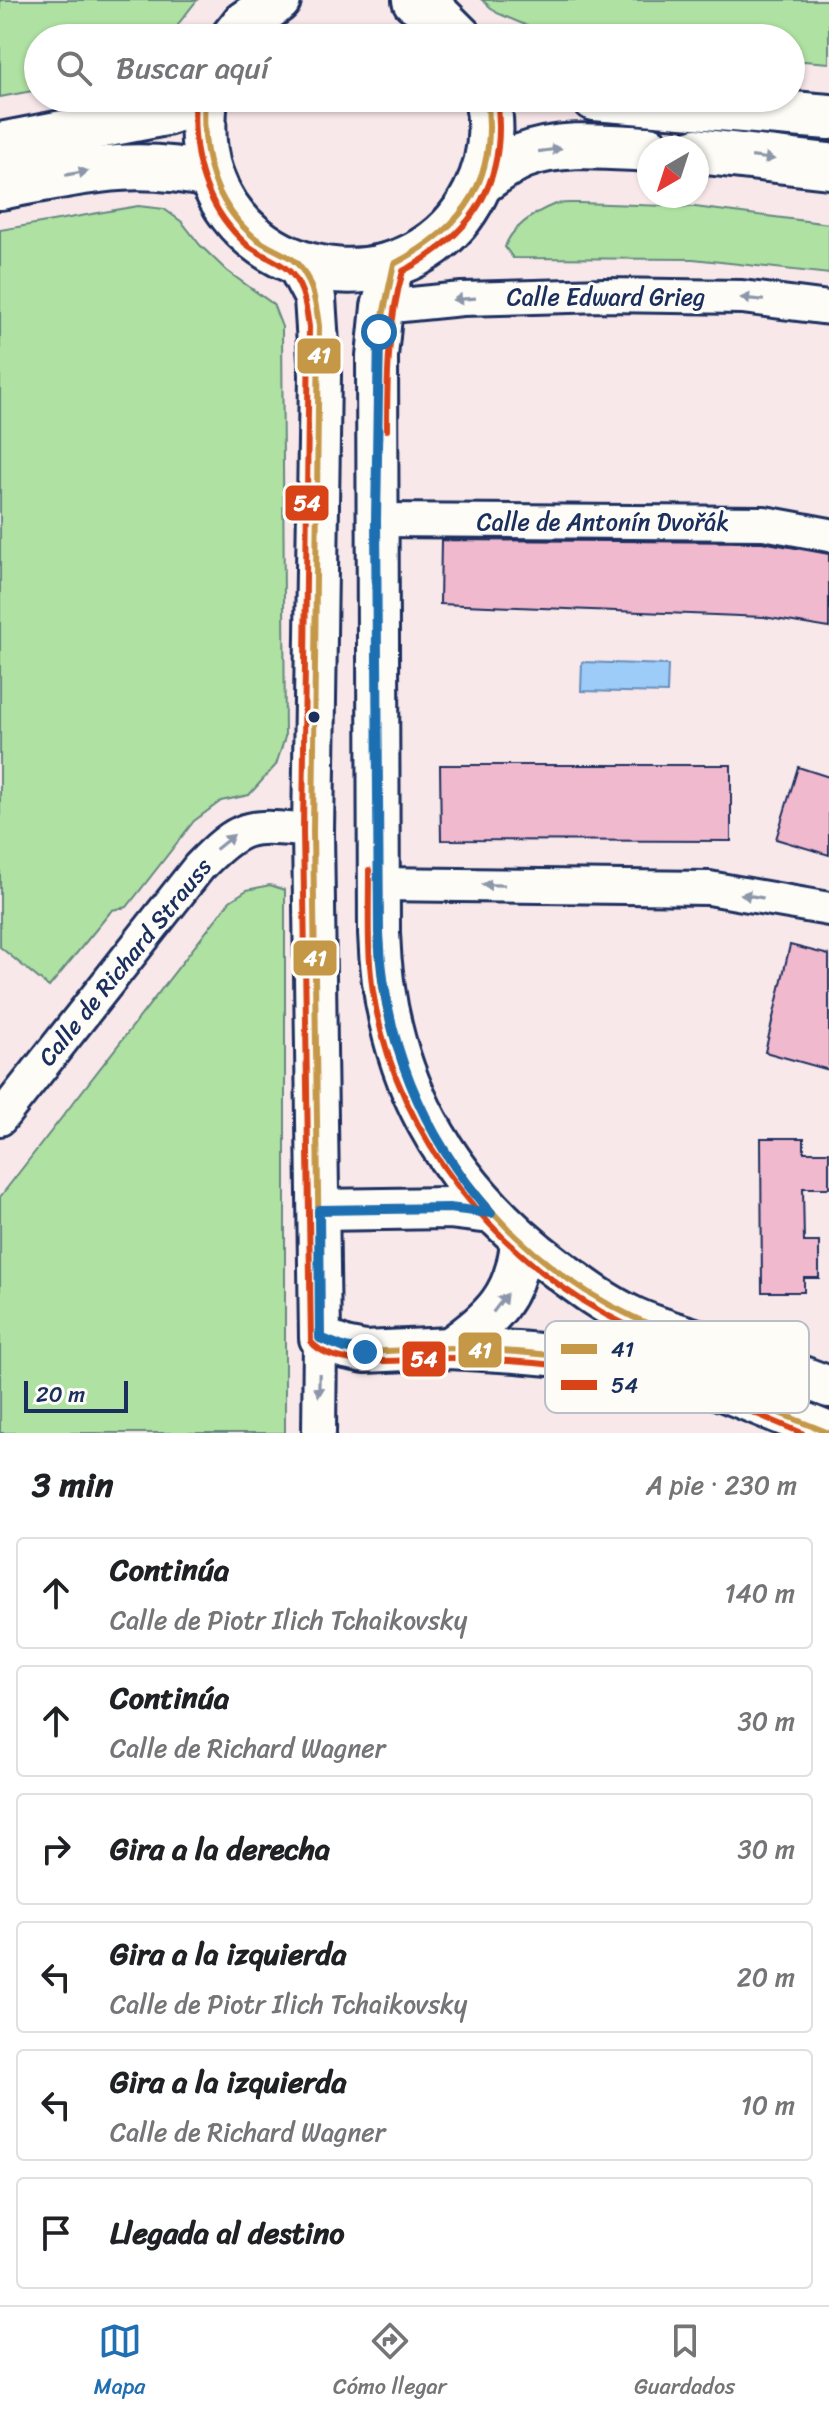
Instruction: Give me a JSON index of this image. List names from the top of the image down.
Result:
{
  "streets": {
    "street": ["Calle Edward Grieg", "Calle de Antonín Dvořák", "Calle de Richard Strauss"]
  },
  "one_way": ["Calle Edward Grieg", "Calle de Richard Strauss"],
  "lines": ["transit line 41", "transit line 54"],
  "legend": ["41", "54"],
  "scale_bar": "20 m",
  "north": "bottom left",
  "page": {
    "search": "Buscar aquí",
    "scale": "20 m",
    "heading": ["3 min", "A pie · 230 m"],
    "list": [
      ["Continúa", "Calle de Piotr Ilich Tchaikovsky", "140 m"],
      ["Continúa", "Calle de Richard Wagner", "30 m"],
      ["Gira a la derecha", "30 m"],
      ["Gira a la izquierda", "Calle de Piotr Ilich Tchaikovsky", "20 m"],
      ["Gira a la izquierda", "Calle de Richard Wagner", "10 m"],
      "Llegada al destino"
    ],
    "nav": ["Mapa", "Cómo llegar", "Guardados"]
  }
}
